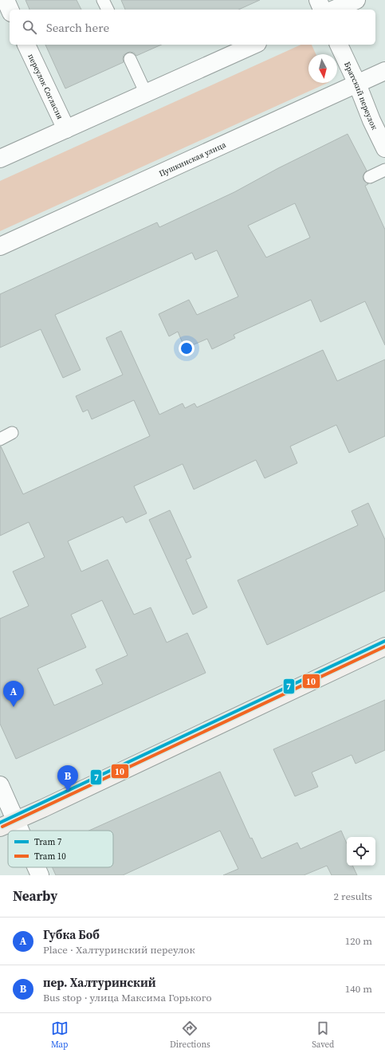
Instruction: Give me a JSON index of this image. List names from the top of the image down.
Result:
{
  "streets": {
    "street": ["переулок Согласия", "Братский переулок", "Пушкинская улица"]
  },
  "crossings": [
    ["Братский переулок", "Пушкинская улица"]
  ],
  "lines": ["tram line 7", "tram line 10"],
  "legend": ["Tram 7", "Tram 10"],
  "north": "bottom",
  "page": {
    "search": "Search here",
    "pins": ["A", "B"],
    "heading": ["Nearby", "2 results"],
    "list": [
      {
        "mark": "A",
        "name": "Губка Боб",
        "note": "Place · Халтуринский переулок",
        "value": "120 m"
      },
      {
        "mark": "B",
        "name": "пер. Халтуринский",
        "note": "Bus stop · улица Максима Горького",
        "value": "140 m"
      }
    ],
    "nav": ["Map", "Directions", "Saved"]
  }
}
